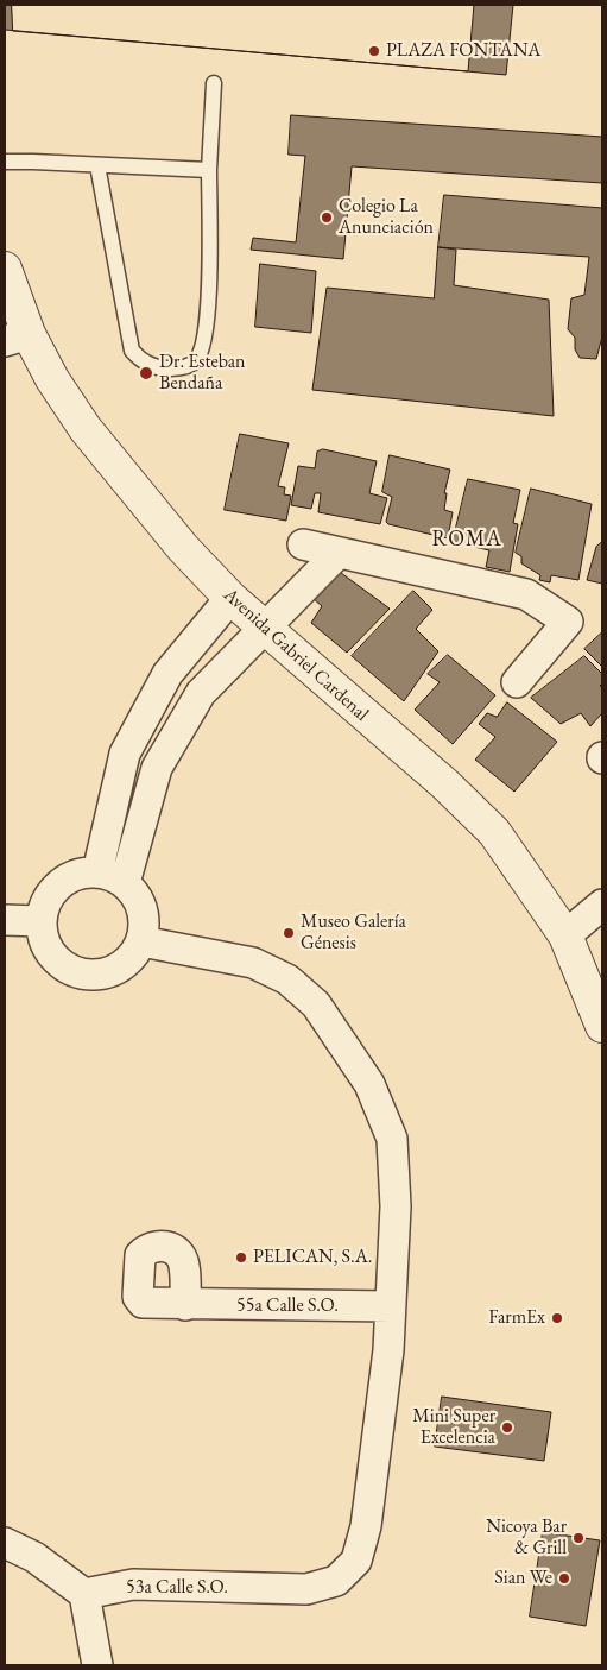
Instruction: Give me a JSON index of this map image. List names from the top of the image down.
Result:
{
  "streets": {
    "street": ["Avenida Gabriel Cardenal", "55a Calle S.O.", "53a Calle S.O."]
  },
  "crossings": [
    ["55a Calle S.O.", "53a Calle S.O."]
  ],
  "districts": ["ROMA"],
  "places": [
    "PLAZA FONTANA",
    "Colegio La Anunciación",
    "Dr. Esteban Bendaña",
    "Museo Galería Génesis",
    "PELICAN, S.A.",
    "FarmEx",
    "Mini Super Excelencia",
    "Nicoya Bar & Grill",
    "Sian We"
  ]
}
